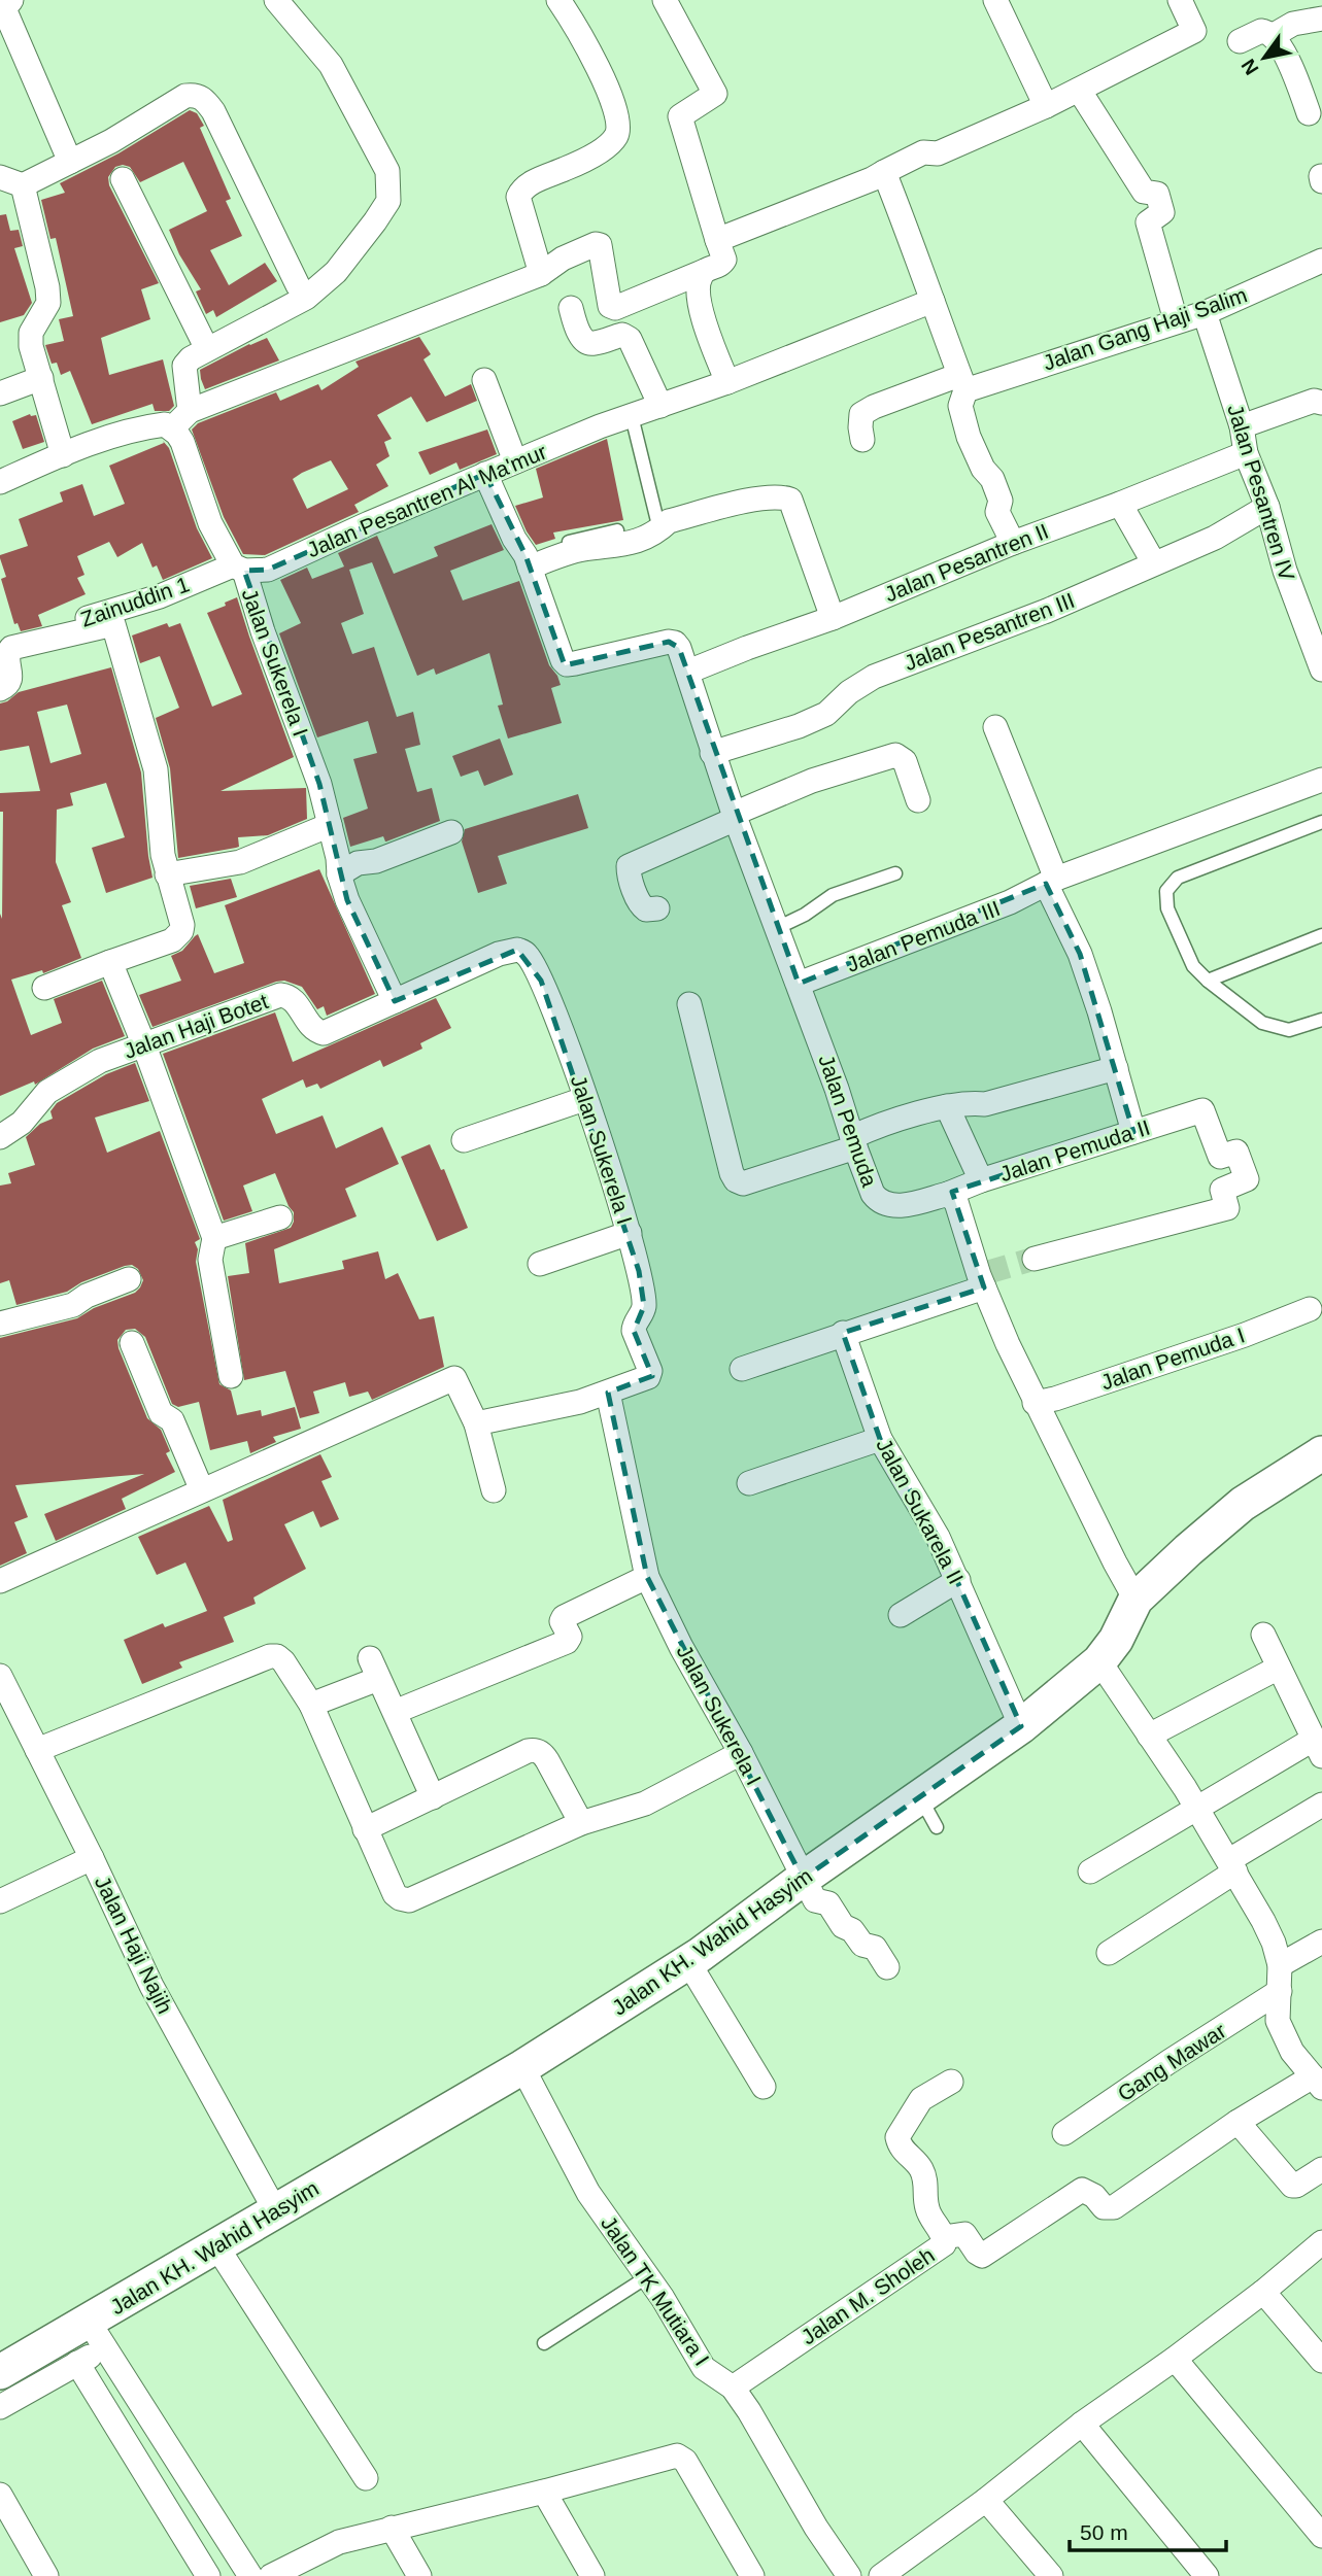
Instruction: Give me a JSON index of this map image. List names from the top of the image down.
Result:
{
  "streets": {
    "street": [
      "Jalan Gang Haji Salim",
      "Jalan Pesantren IV",
      "Jalan Pesantren Al Ma'mur",
      "Jalan Pesantren II",
      "Zainuddin 1",
      "Jalan Pesantren III",
      "Jalan Sukerela I",
      "Jalan Pemuda III",
      "Jalan Haji Botet",
      "Jalan Pemuda",
      "Jalan Pemuda II",
      "Jalan Pemuda I",
      "Jalan Sukarela II",
      "Jalan KH. Wahid Hasyim",
      "Jalan Haji Najih",
      "Gang Mawar",
      "Jalan TK Mutiara I",
      "Jalan M. Sholeh"
    ]
  },
  "crossings": [
    ["Jalan Gang Haji Salim", "Jalan Pesantren IV"],
    ["Jalan Pesantren IV", "Jalan Pesantren II"],
    ["Jalan Pesantren IV", "Jalan Pesantren III"],
    ["Jalan Pesantren Al Ma'mur", "Zainuddin 1"],
    ["Jalan Pesantren Al Ma'mur", "Jalan Sukerela I"],
    ["Jalan Pesantren II", "Jalan Pemuda"],
    ["Zainuddin 1", "Jalan Sukerela I"],
    ["Jalan Pesantren III", "Jalan Pemuda"],
    ["Jalan Sukerela I", "Jalan Haji Botet"],
    ["Jalan Sukerela I", "Jalan KH. Wahid Hasyim"],
    ["Jalan Pemuda III", "Jalan Pemuda"],
    ["Jalan Pemuda", "Jalan Pemuda II"],
    ["Jalan Sukarela II", "Jalan KH. Wahid Hasyim"],
    ["Jalan KH. Wahid Hasyim", "Jalan Haji Najih"],
    ["Jalan KH. Wahid Hasyim", "Jalan TK Mutiara I"],
    ["Jalan TK Mutiara I", "Jalan M. Sholeh"]
  ],
  "scale_bar": "50 m",
  "north": "bottom left"
}
